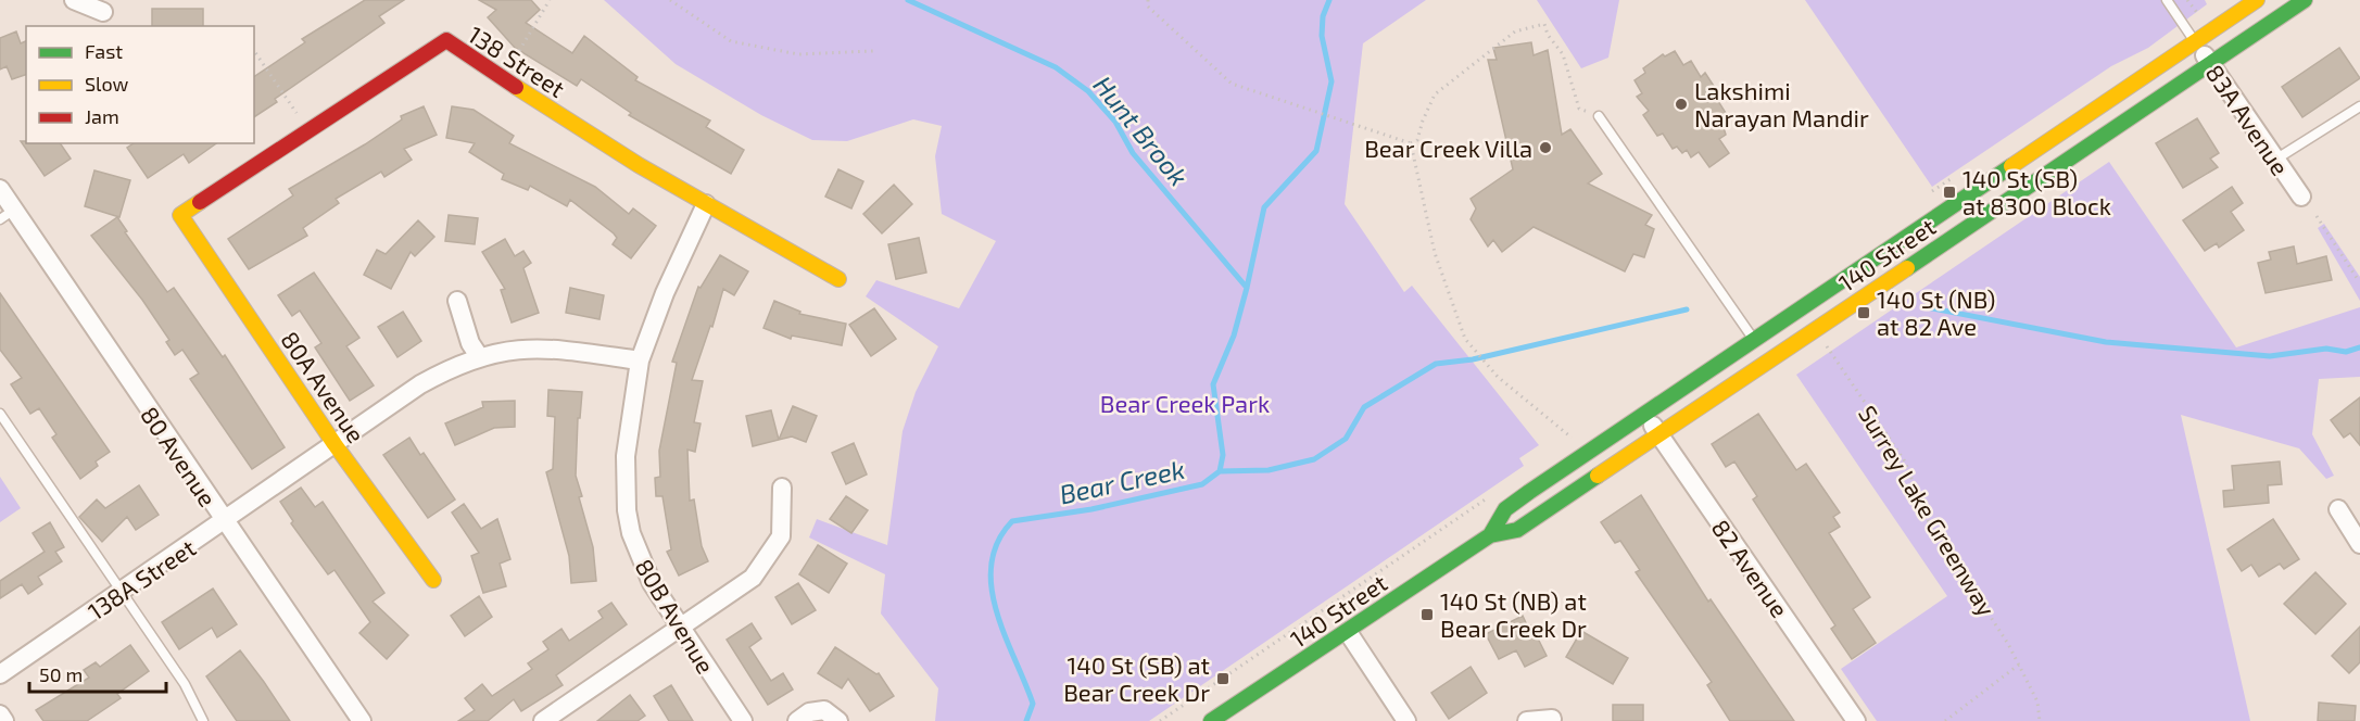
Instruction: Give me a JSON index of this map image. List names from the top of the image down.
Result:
{
  "streets": {
    "main road": ["138 Street", "140 Street", "80A Avenue"],
    "street": [
      "83A Avenue",
      "80 Avenue",
      "82 Avenue",
      "138A Street",
      "80B Avenue"
    ],
    "path": ["Surrey Lake Greenway"]
  },
  "crossings": [
    ["138 Street", "80A Avenue"],
    ["138 Street", "80B Avenue"],
    ["83A Avenue", "140 Street"],
    ["140 Street", "82 Avenue"],
    ["80A Avenue", "138A Street"],
    ["80 Avenue", "138A Street"],
    ["138A Street", "80B Avenue"]
  ],
  "water": ["Hunt Brook", "Bear Creek"],
  "parks": ["Bear Creek Park"],
  "places": {
    "other": ["Lakshimi Narayan Mandir", "Bear Creek Villa"],
    "transit": [
      "140 St (SB) at 8300 Block",
      "140 St (NB) at 82 Ave",
      "140 St (NB) at Bear Creek Dr",
      "140 St (SB) at Bear Creek Dr"
    ]
  },
  "legend": ["Fast", "Slow", "Jam"],
  "scale_bar": "50 m"
}
